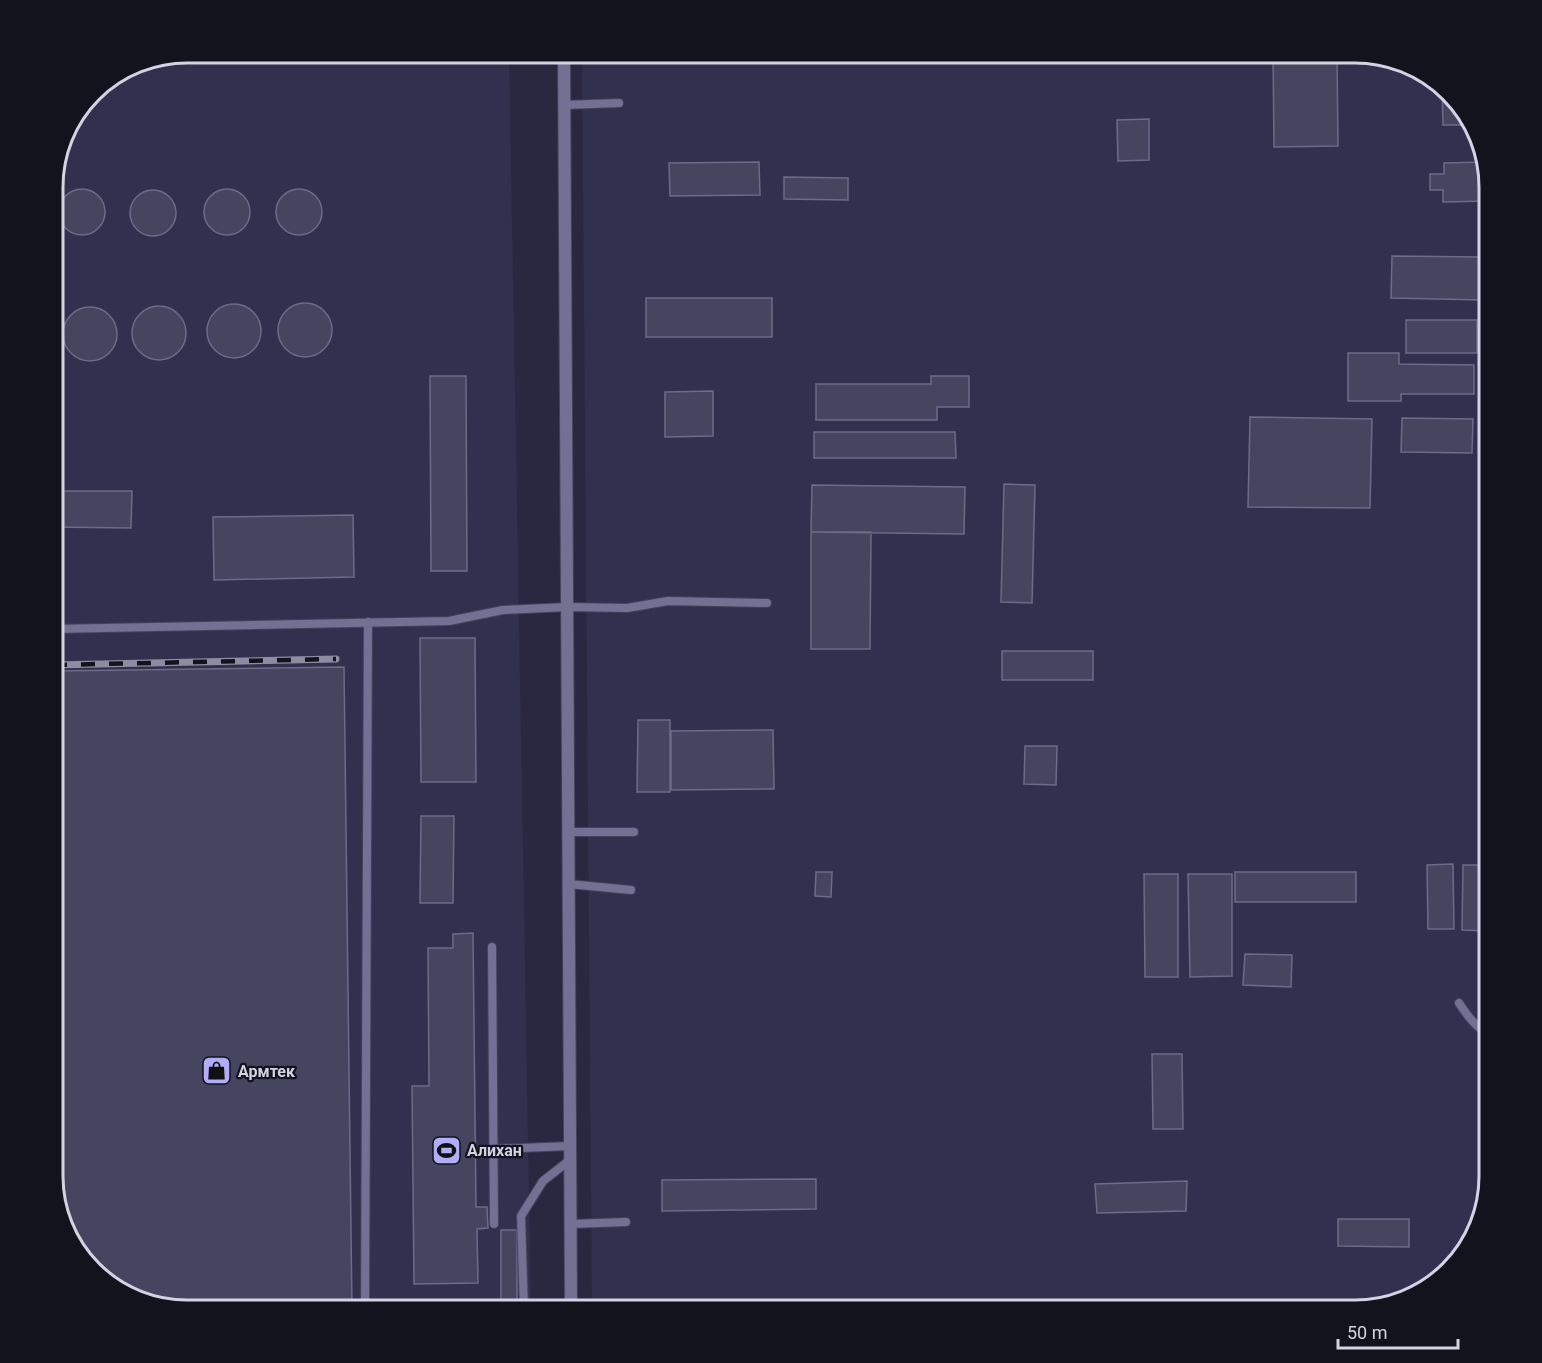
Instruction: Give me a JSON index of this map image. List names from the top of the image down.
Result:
{
  "places": {
    "shop": ["Армтек"],
    "sports": ["Алихан"]
  },
  "scale_bar": "50 m"
}
